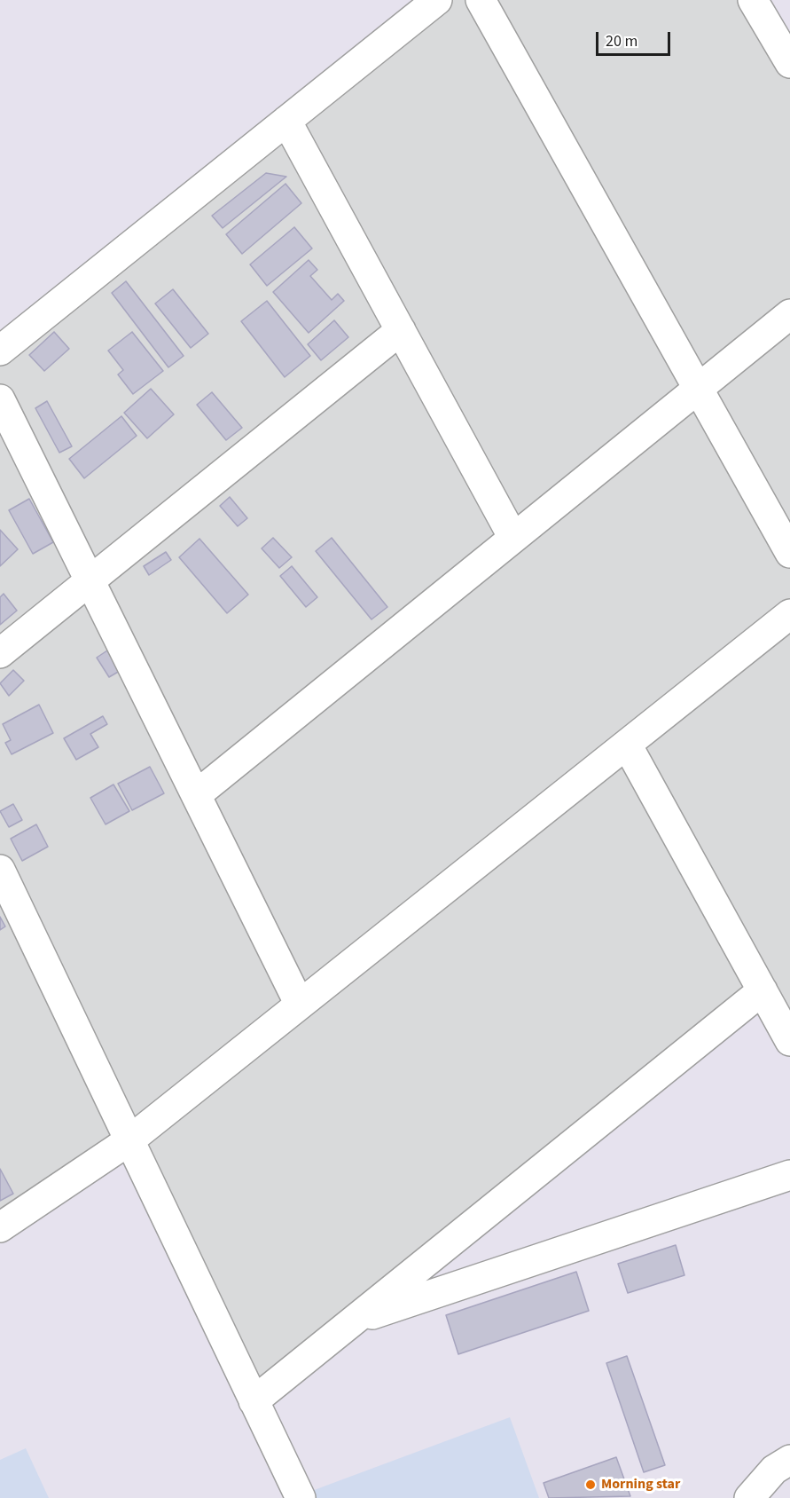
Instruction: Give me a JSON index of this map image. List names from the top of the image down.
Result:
{
  "places": ["Morning star"],
  "scale_bar": "20 m"
}
